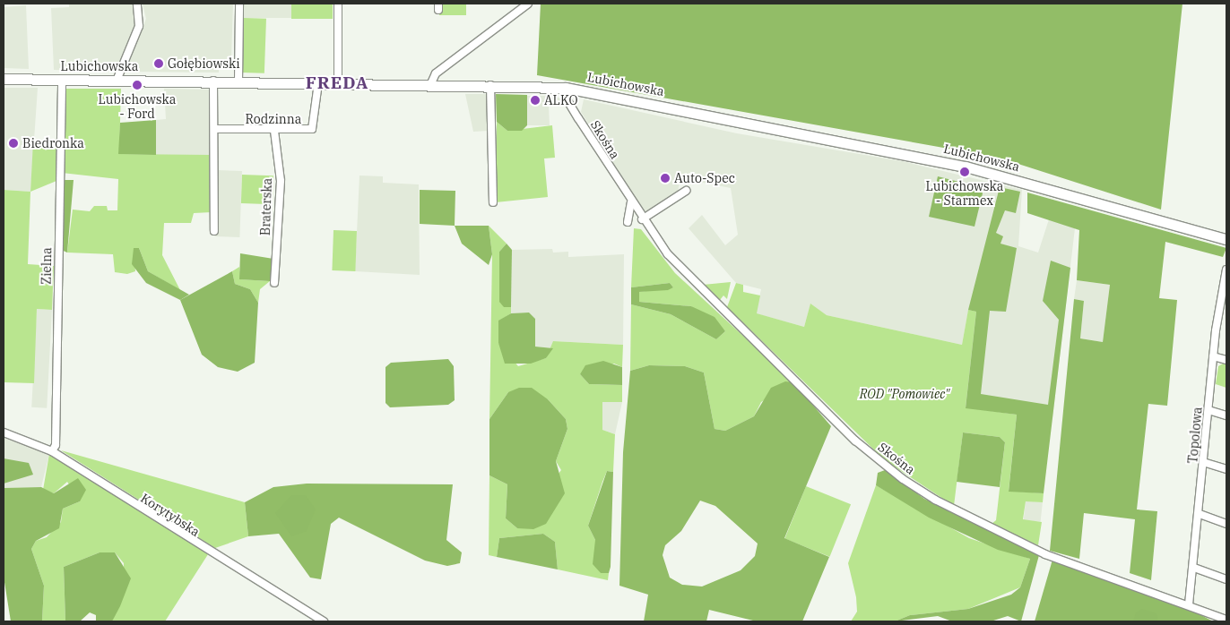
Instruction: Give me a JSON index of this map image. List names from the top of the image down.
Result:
{
  "streets": {
    "street": [
      "Lubichowska",
      "Rodzinna",
      "Skośna",
      "Braterska",
      "Zielna",
      "Topolowa",
      "Korytybska"
    ]
  },
  "crossings": [
    ["Lubichowska", "Rodzinna"],
    ["Lubichowska", "Skośna"],
    ["Lubichowska", "Zielna"],
    ["Rodzinna", "Braterska"],
    ["Skośna", "Topolowa"],
    ["Zielna", "Korytybska"]
  ],
  "districts": ["FREDA"],
  "parks": ["ROD \"Pomowiec\""],
  "places": [
    "Gołębiowski",
    "Lubichowska - Ford",
    "ALKO",
    "Biedronka",
    "Lubichowska - Starmex",
    "Auto-Spec"
  ]
}
